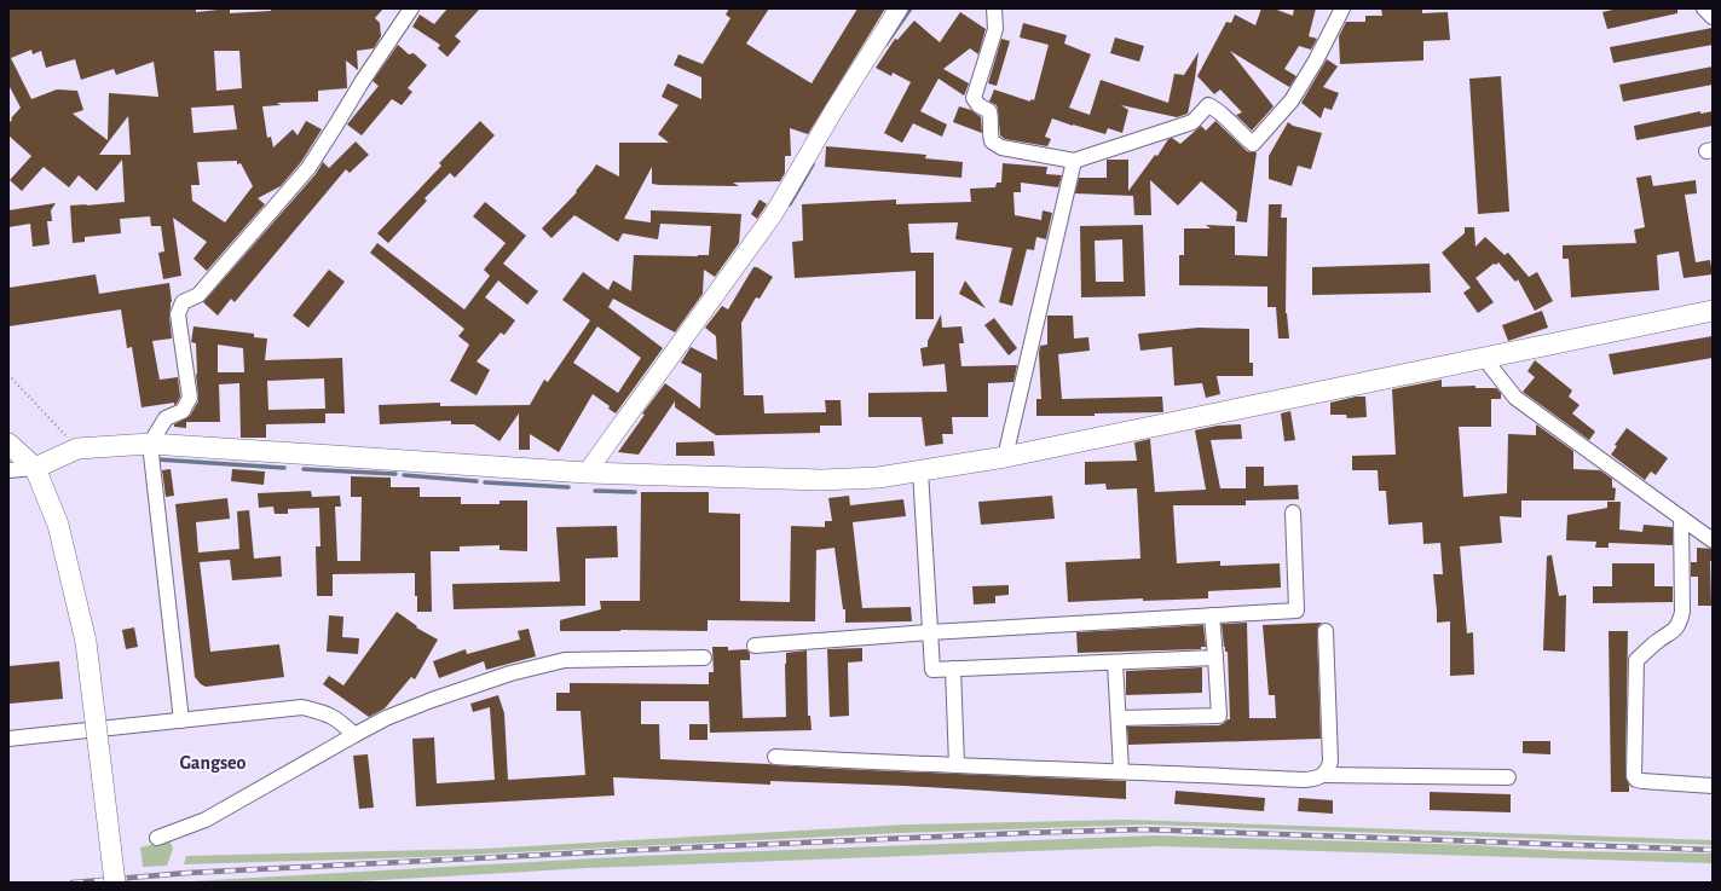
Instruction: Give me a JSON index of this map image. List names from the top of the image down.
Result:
{
  "districts": ["Gangseo"]
}
